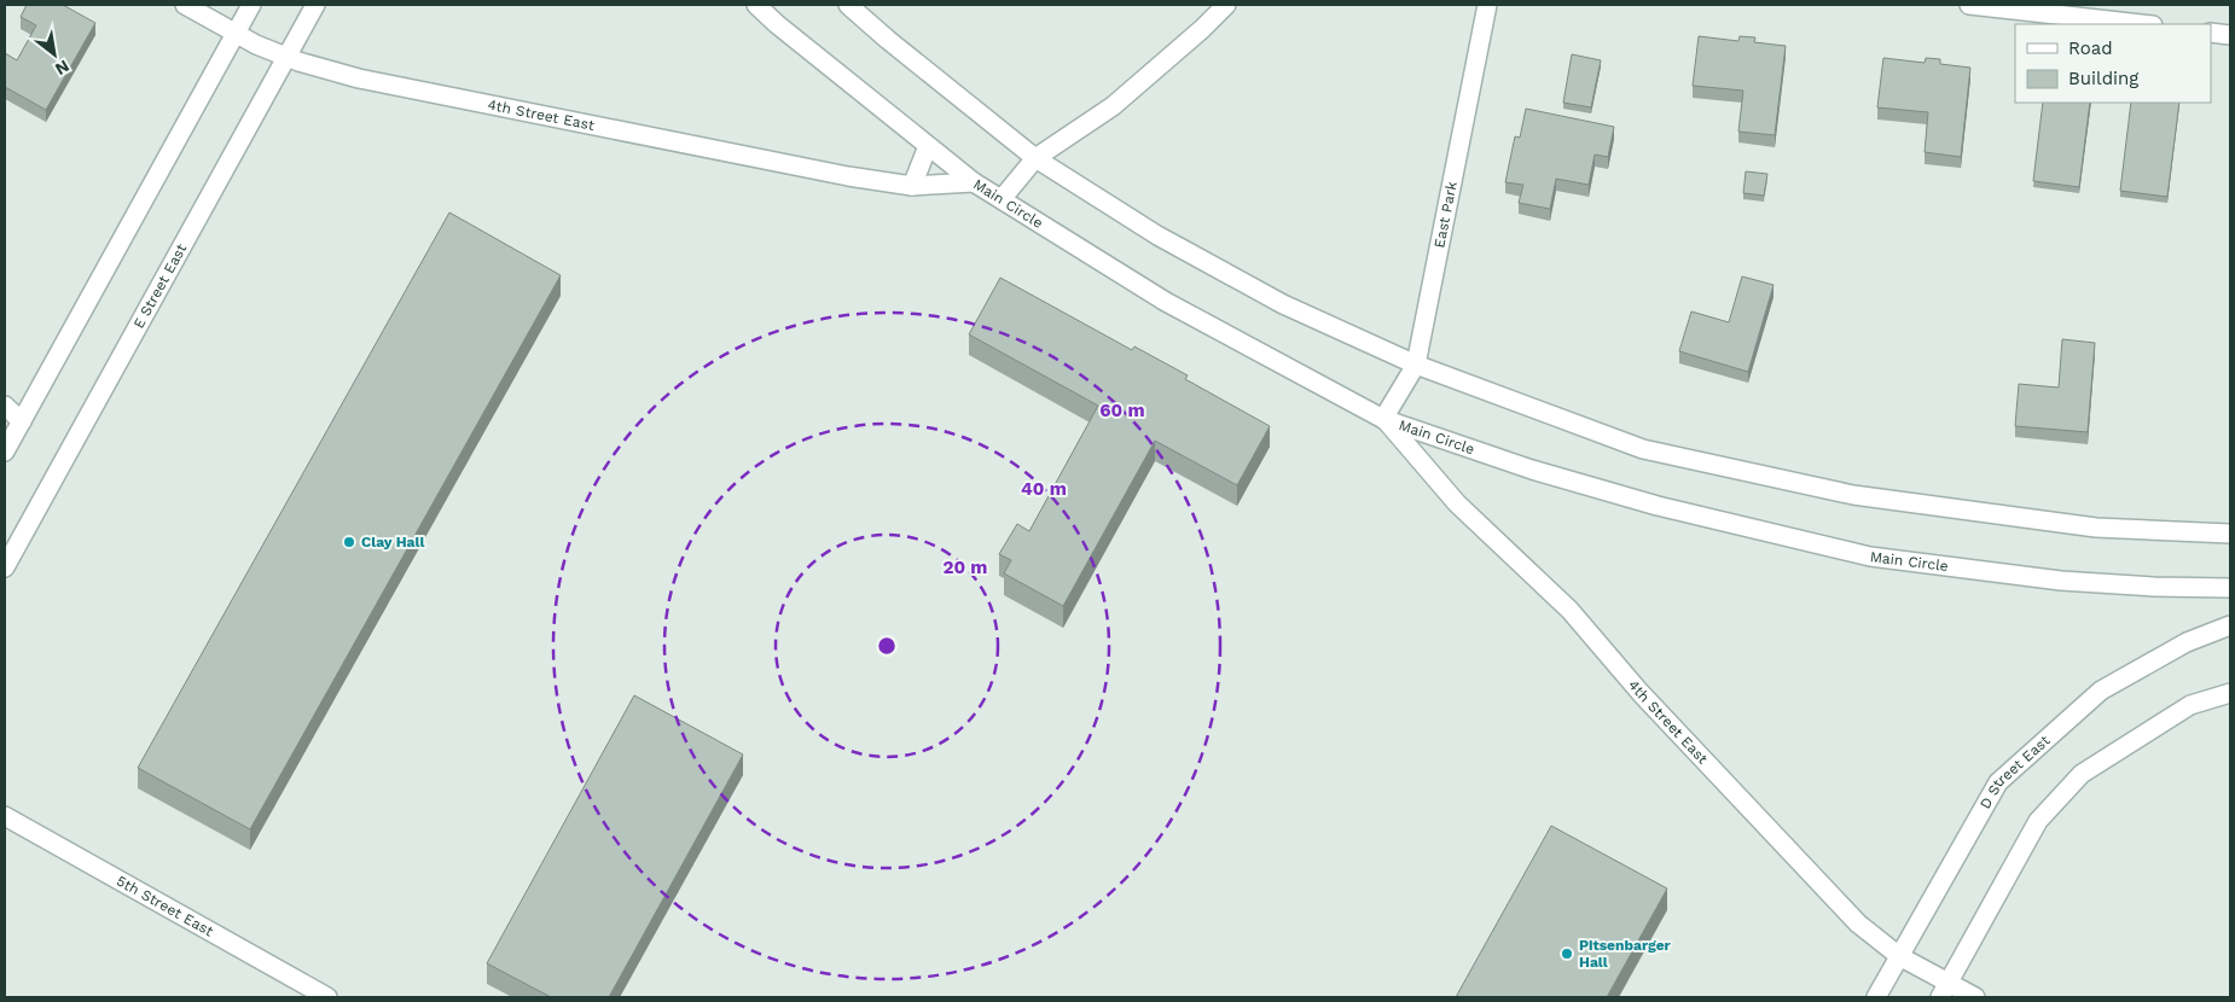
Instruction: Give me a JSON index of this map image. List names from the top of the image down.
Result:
{
  "streets": {
    "street": [
      "4th Street East",
      "Main Circle",
      "East Park",
      "E Street East",
      "D Street East",
      "5th Street East"
    ]
  },
  "crossings": [
    ["4th Street East", "Main Circle"],
    ["4th Street East", "East Park"],
    ["4th Street East", "E Street East"],
    ["4th Street East", "D Street East"],
    ["Main Circle", "East Park"]
  ],
  "places": ["Clay Hall", "Pitsenbarger Hall"],
  "legend": ["Road", "Building"],
  "north": "bottom right",
  "rings": ["60 m", "40 m", "20 m"]
}
